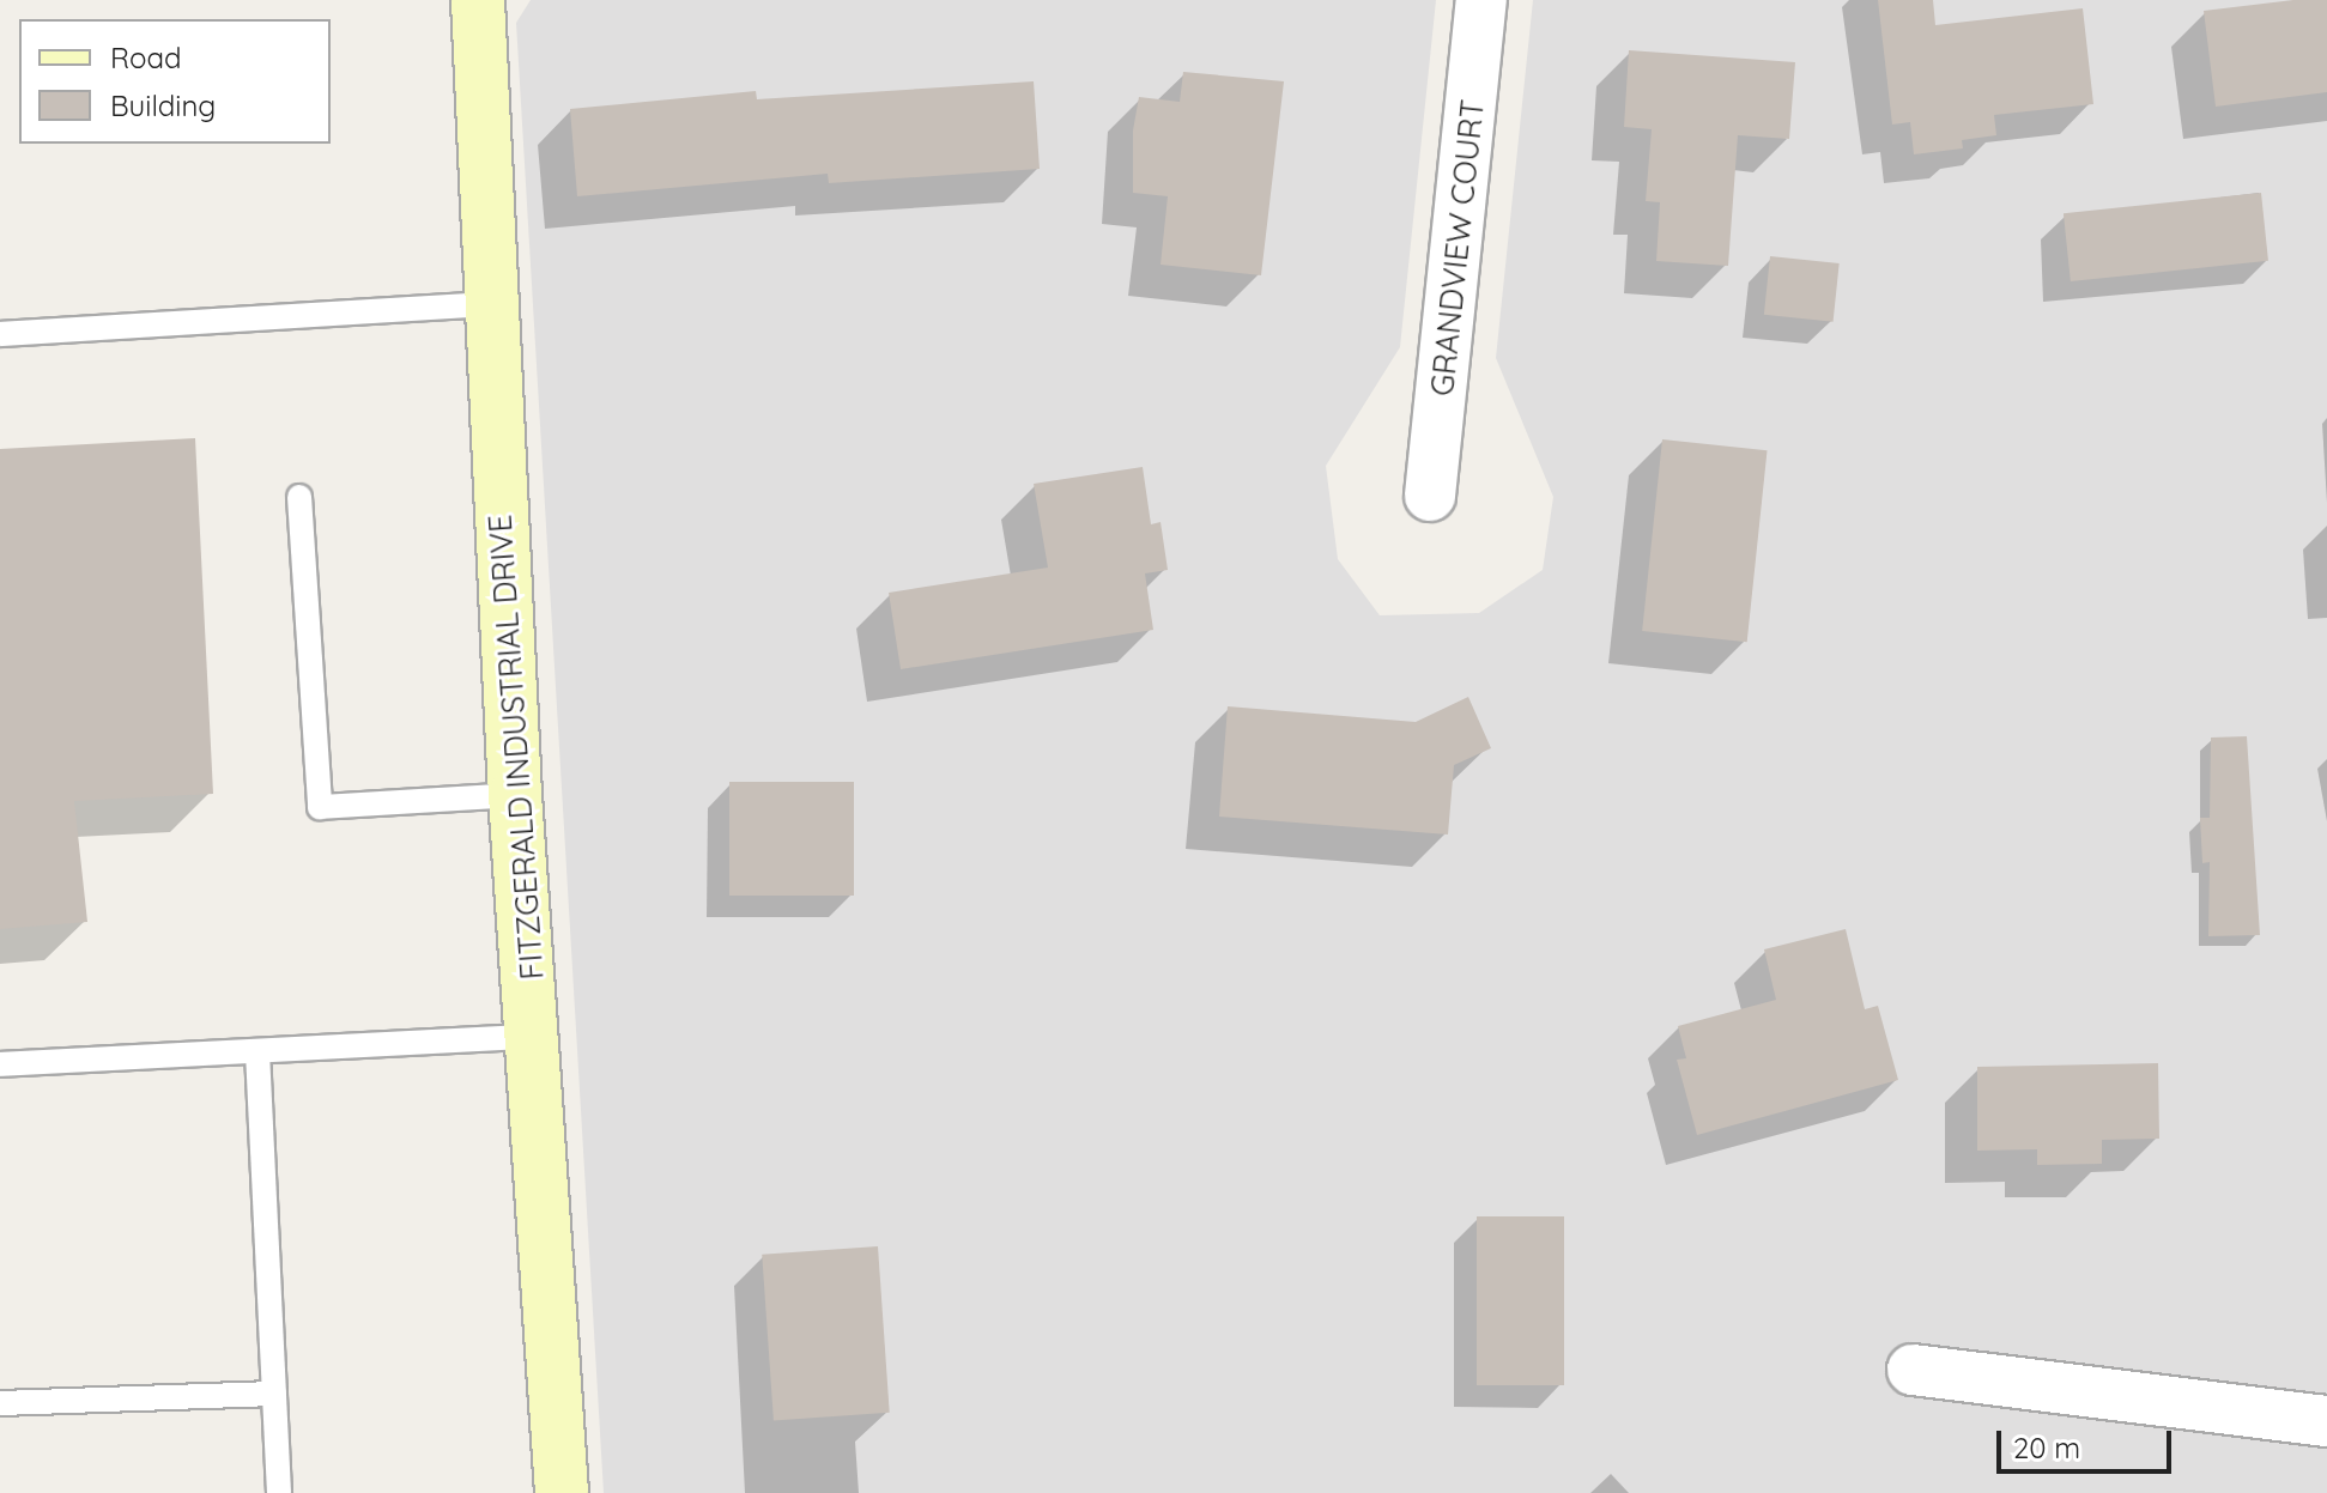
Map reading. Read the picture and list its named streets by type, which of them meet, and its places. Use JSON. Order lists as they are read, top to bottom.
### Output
{
  "streets": {
    "street": ["GRANDVIEW COURT", "FITZGERALD INDUSTRIAL DRIVE"]
  },
  "legend": ["Road", "Building"],
  "scale_bar": "20 m"
}
